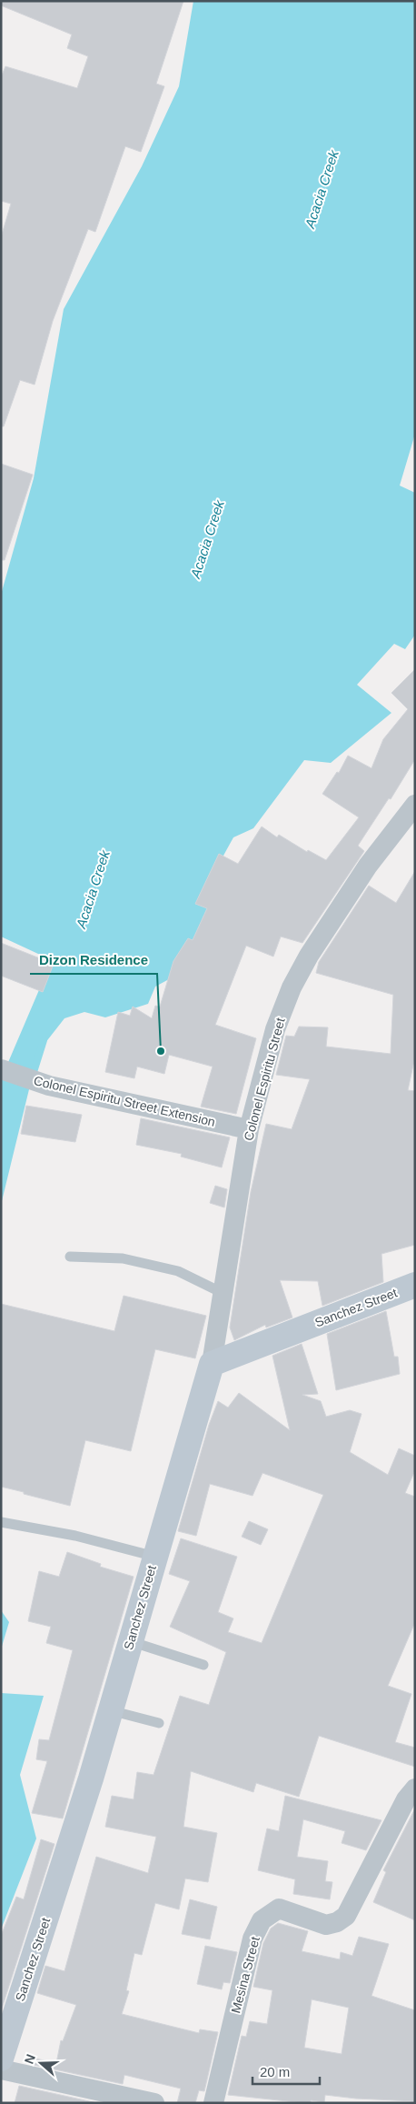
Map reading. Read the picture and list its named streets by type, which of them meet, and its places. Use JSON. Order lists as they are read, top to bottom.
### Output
{
  "streets": {
    "street": [
      "Colonel Espiritu Street",
      "Colonel Espiritu Street Extension",
      "Sanchez Street",
      "Mesina Street"
    ]
  },
  "crossings": [
    ["Colonel Espiritu Street", "Colonel Espiritu Street Extension"],
    ["Colonel Espiritu Street", "Sanchez Street"]
  ],
  "water": ["Acacia Creek"],
  "places": ["Dizon Residence"],
  "scale_bar": "20 m",
  "north": "left"
}
